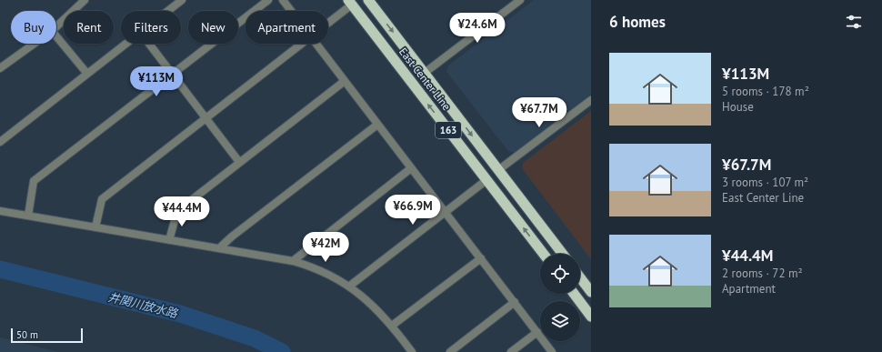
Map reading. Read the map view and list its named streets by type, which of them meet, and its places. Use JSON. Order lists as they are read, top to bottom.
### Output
{
  "streets": {
    "highway": ["East Center Line", "163"]
  },
  "water": ["井関川放水路"],
  "scale_bar": "50 m",
  "page": {
    "heading": "6 homes",
    "chip": [
      "Buy",
      "Rent",
      "Filters",
      "New",
      "Apartment"
    ],
    "price": [
      "¥24.6M",
      "¥113M",
      "¥67.7M",
      "¥66.9M",
      "¥44.4M",
      "¥42M"
    ],
    "list": [
      {
        "name": "¥113M",
        "note": "5 rooms · 178 m² · House"
      },
      {
        "name": "¥67.7M",
        "note": "3 rooms · 107 m² · East Center Line"
      },
      {
        "name": "¥44.4M",
        "note": "2 rooms · 72 m² · Apartment"
      }
    ],
    "scale": "50 m"
  }
}
